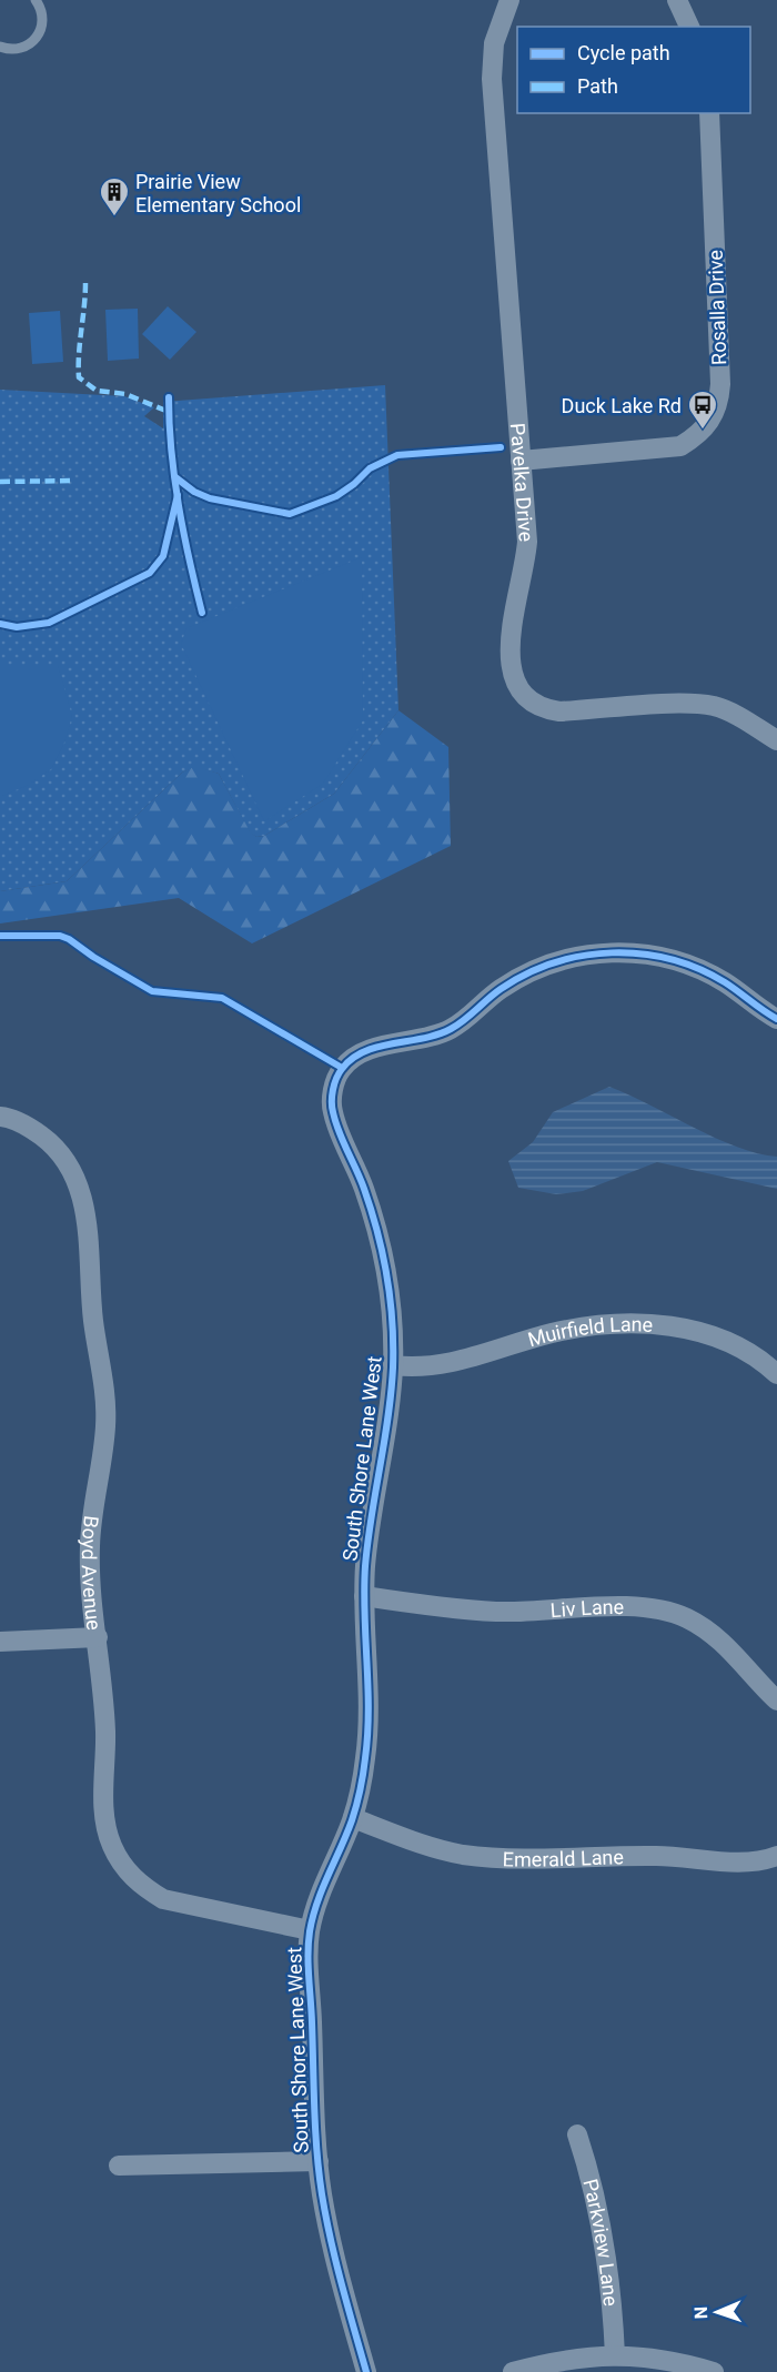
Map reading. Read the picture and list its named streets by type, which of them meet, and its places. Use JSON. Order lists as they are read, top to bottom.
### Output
{
  "streets": {
    "street": [
      "Rosalla Drive",
      "Pavelka Drive",
      "Muirfield Lane",
      "South Shore Lane West",
      "Boyd Avenue",
      "Liv Lane",
      "Emerald Lane",
      "Parkview Lane"
    ]
  },
  "crossings": [
    ["Rosalla Drive", "Pavelka Drive"],
    ["Muirfield Lane", "South Shore Lane West"],
    ["South Shore Lane West", "Boyd Avenue"],
    ["South Shore Lane West", "Liv Lane"],
    ["South Shore Lane West", "Emerald Lane"]
  ],
  "places": {
    "building": ["Prairie View Elementary School"],
    "bus stop": ["Duck Lake Rd"]
  },
  "legend": ["Cycle path", "Path"],
  "north": "left"
}
